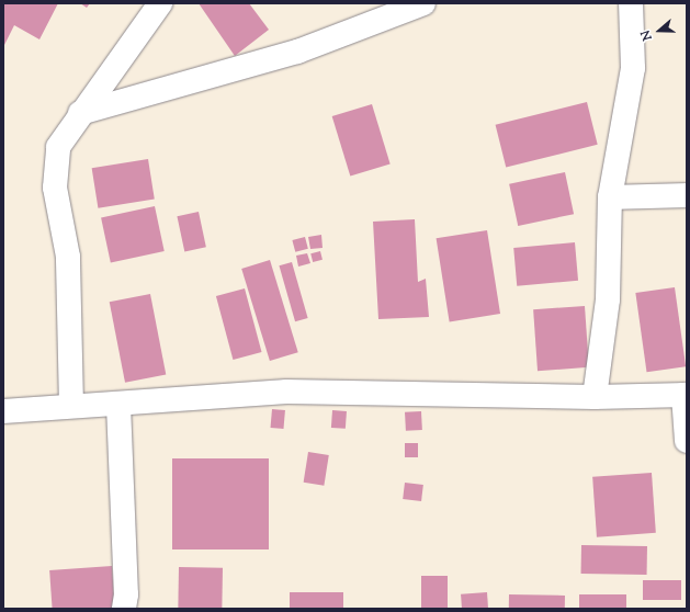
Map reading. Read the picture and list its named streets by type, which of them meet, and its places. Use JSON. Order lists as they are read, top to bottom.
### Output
{
  "north": "left"
}
